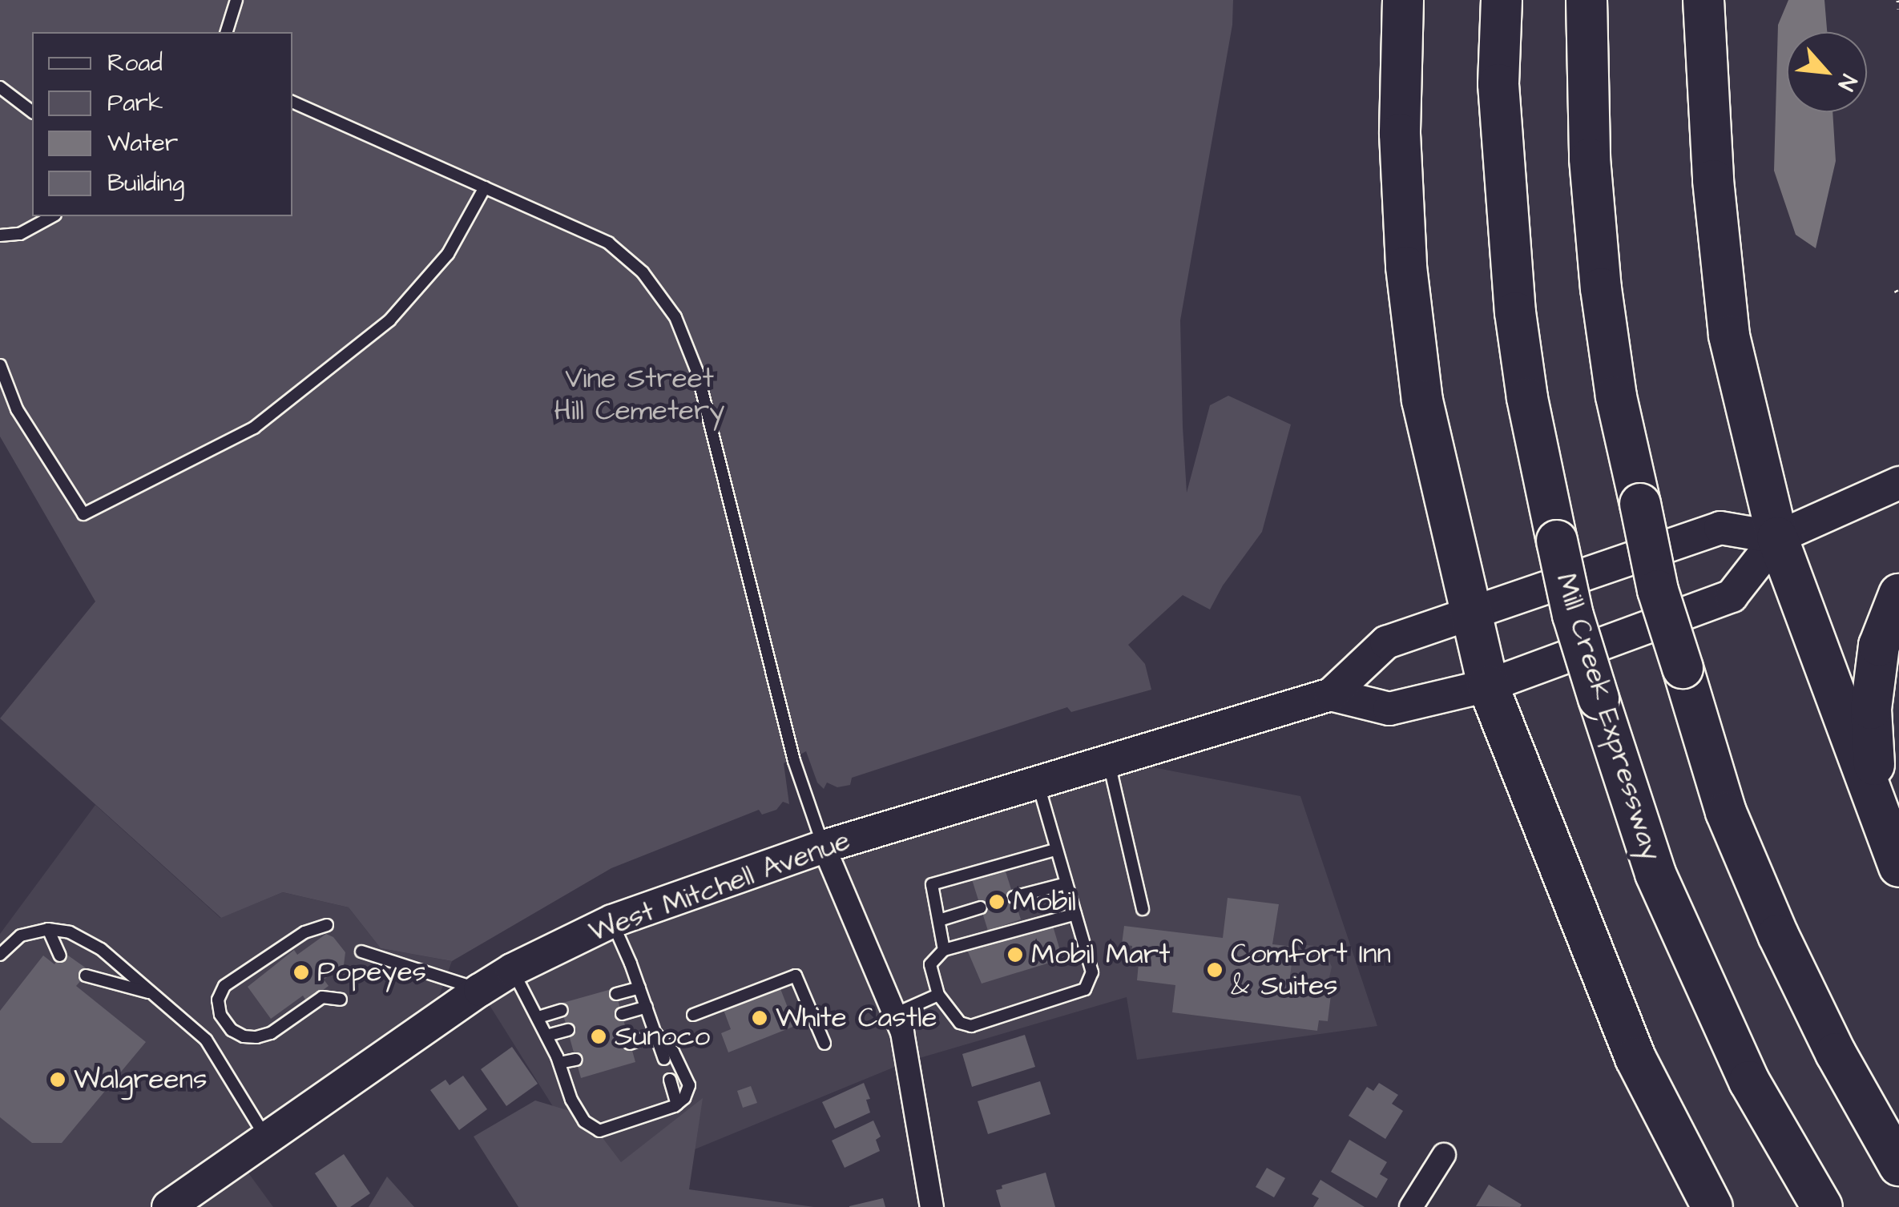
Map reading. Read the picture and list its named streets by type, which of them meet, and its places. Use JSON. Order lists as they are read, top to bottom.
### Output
{
  "streets": {
    "highway": ["Mill Creek Expressway"],
    "main road": ["West Mitchell Avenue"]
  },
  "parks": ["Vine Street Hill Cemetery"],
  "places": [
    "Mobil",
    "Mobil Mart",
    "Comfort Inn & Suites",
    "Popeyes",
    "White Castle",
    "Sunoco",
    "Walgreens"
  ],
  "legend": [
    "Road",
    "Park",
    "Water",
    "Building"
  ],
  "north": "bottom right"
}
